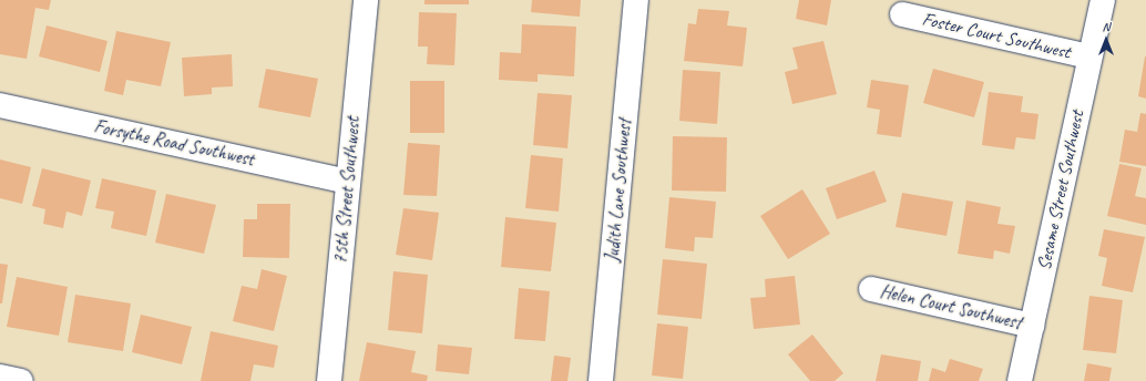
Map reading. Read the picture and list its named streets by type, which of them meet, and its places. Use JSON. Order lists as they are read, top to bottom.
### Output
{
  "streets": {
    "street": [
      "Foster Court Southwest",
      "Forsythe Road Southwest",
      "75th Street Southwest",
      "Judith Lane Southwest",
      "Sesame Street Southwest",
      "Helen Court Southwest"
    ]
  },
  "crossings": [
    ["Foster Court Southwest", "Sesame Street Southwest"],
    ["Forsythe Road Southwest", "75th Street Southwest"],
    ["Sesame Street Southwest", "Helen Court Southwest"]
  ],
  "north": "top"
}
